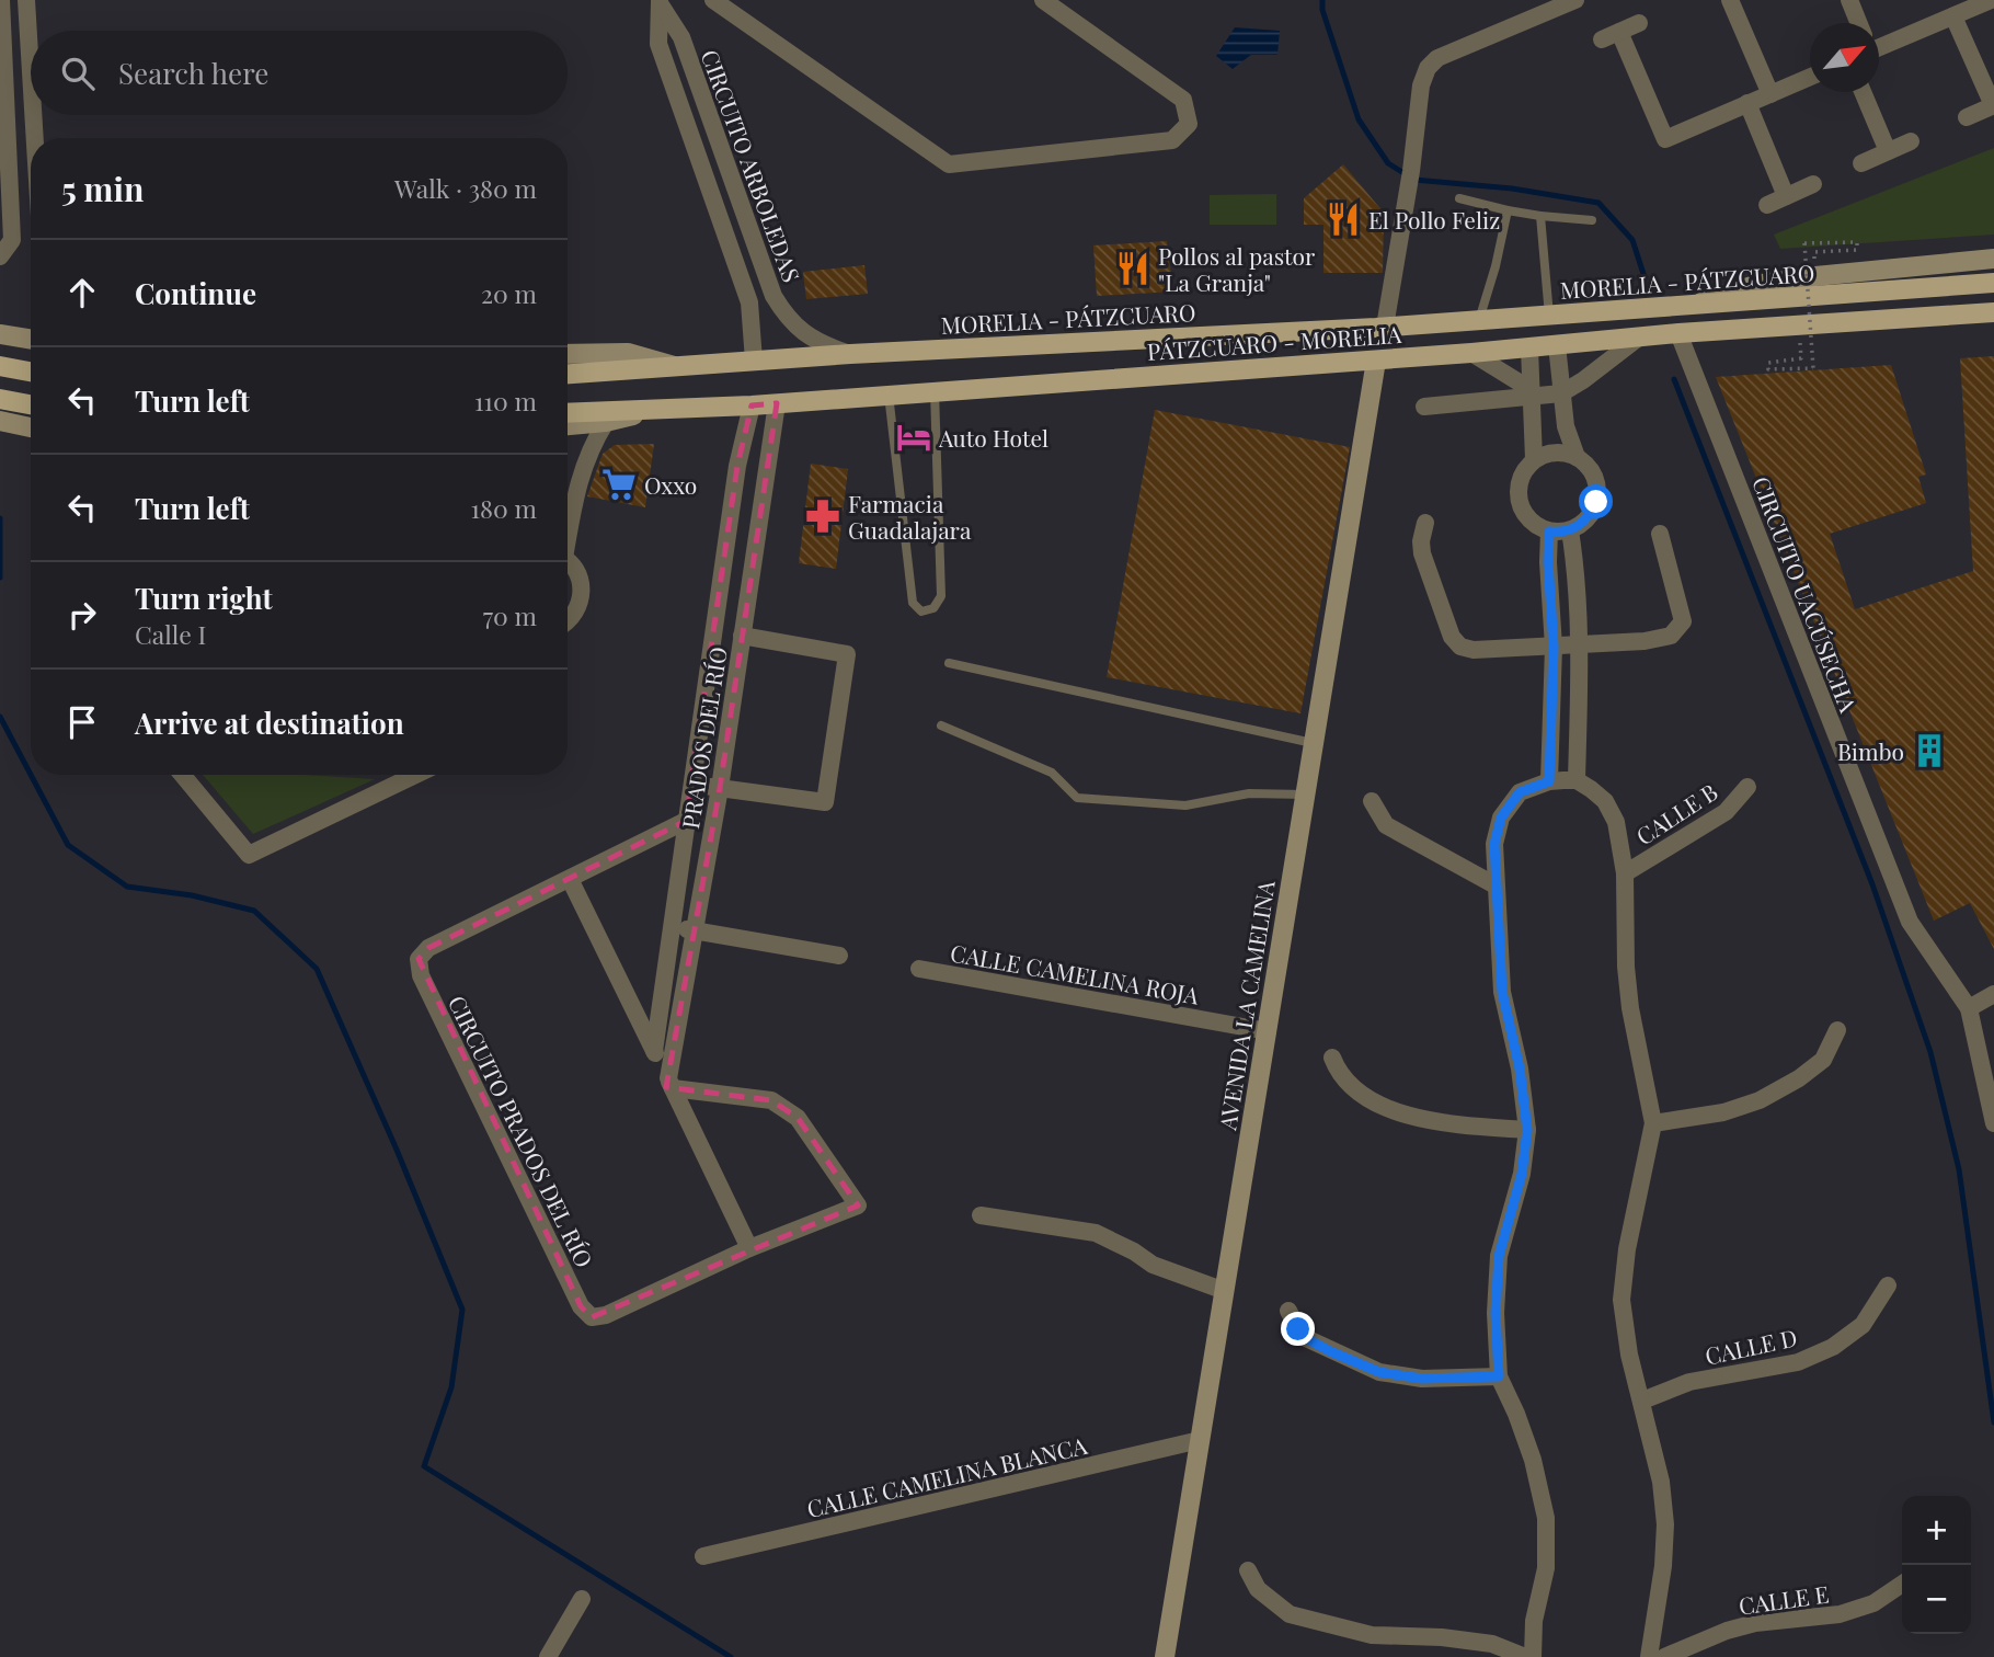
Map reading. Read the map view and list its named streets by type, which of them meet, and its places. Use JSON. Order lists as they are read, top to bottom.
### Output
{
  "streets": {
    "main road": ["MORELIA - PÁTZCUARO", "PÁTZCUARO - MORELIA"],
    "street": [
      "CIRCUITO ARBOLEDAS",
      "CIRCUITO UACÚSECHA",
      "PRADOS DEL RÍO",
      "CALLE B",
      "CALLE CAMELINA ROJA",
      "AVENIDA LA CAMELINA",
      "CIRCUITO PRADOS DEL RÍO",
      "CALLE D",
      "CALLE CAMELINA BLANCA",
      "CALLE E"
    ]
  },
  "crossings": [
    ["CIRCUITO ARBOLEDAS", "MORELIA - PÁTZCUARO"],
    ["PÁTZCUARO - MORELIA", "CIRCUITO UACÚSECHA"],
    ["PÁTZCUARO - MORELIA", "PRADOS DEL RÍO"],
    ["PÁTZCUARO - MORELIA", "AVENIDA LA CAMELINA"],
    ["PRADOS DEL RÍO", "CIRCUITO PRADOS DEL RÍO"],
    ["CALLE CAMELINA ROJA", "AVENIDA LA CAMELINA"],
    ["AVENIDA LA CAMELINA", "CALLE CAMELINA BLANCA"]
  ],
  "places": {
    "restaurant": ["El Pollo Feliz", "Pollos al pastor \"La Granja\""],
    "hotel": ["Auto Hotel"],
    "supermarket": ["Oxxo"],
    "pharmacy": ["Farmacia Guadalajara"],
    "building": ["Bimbo"]
  },
  "north": "top right",
  "page": {
    "search": "Search here",
    "heading": ["5 min", "Walk · 380 m"],
    "list": [
      ["Continue", "20 m"],
      ["Turn left", "110 m"],
      ["Turn left", "180 m"],
      ["Turn right", "Calle I", "70 m"],
      "Arrive at destination"
    ],
    "map_buttons": ["+", "−"]
  }
}
